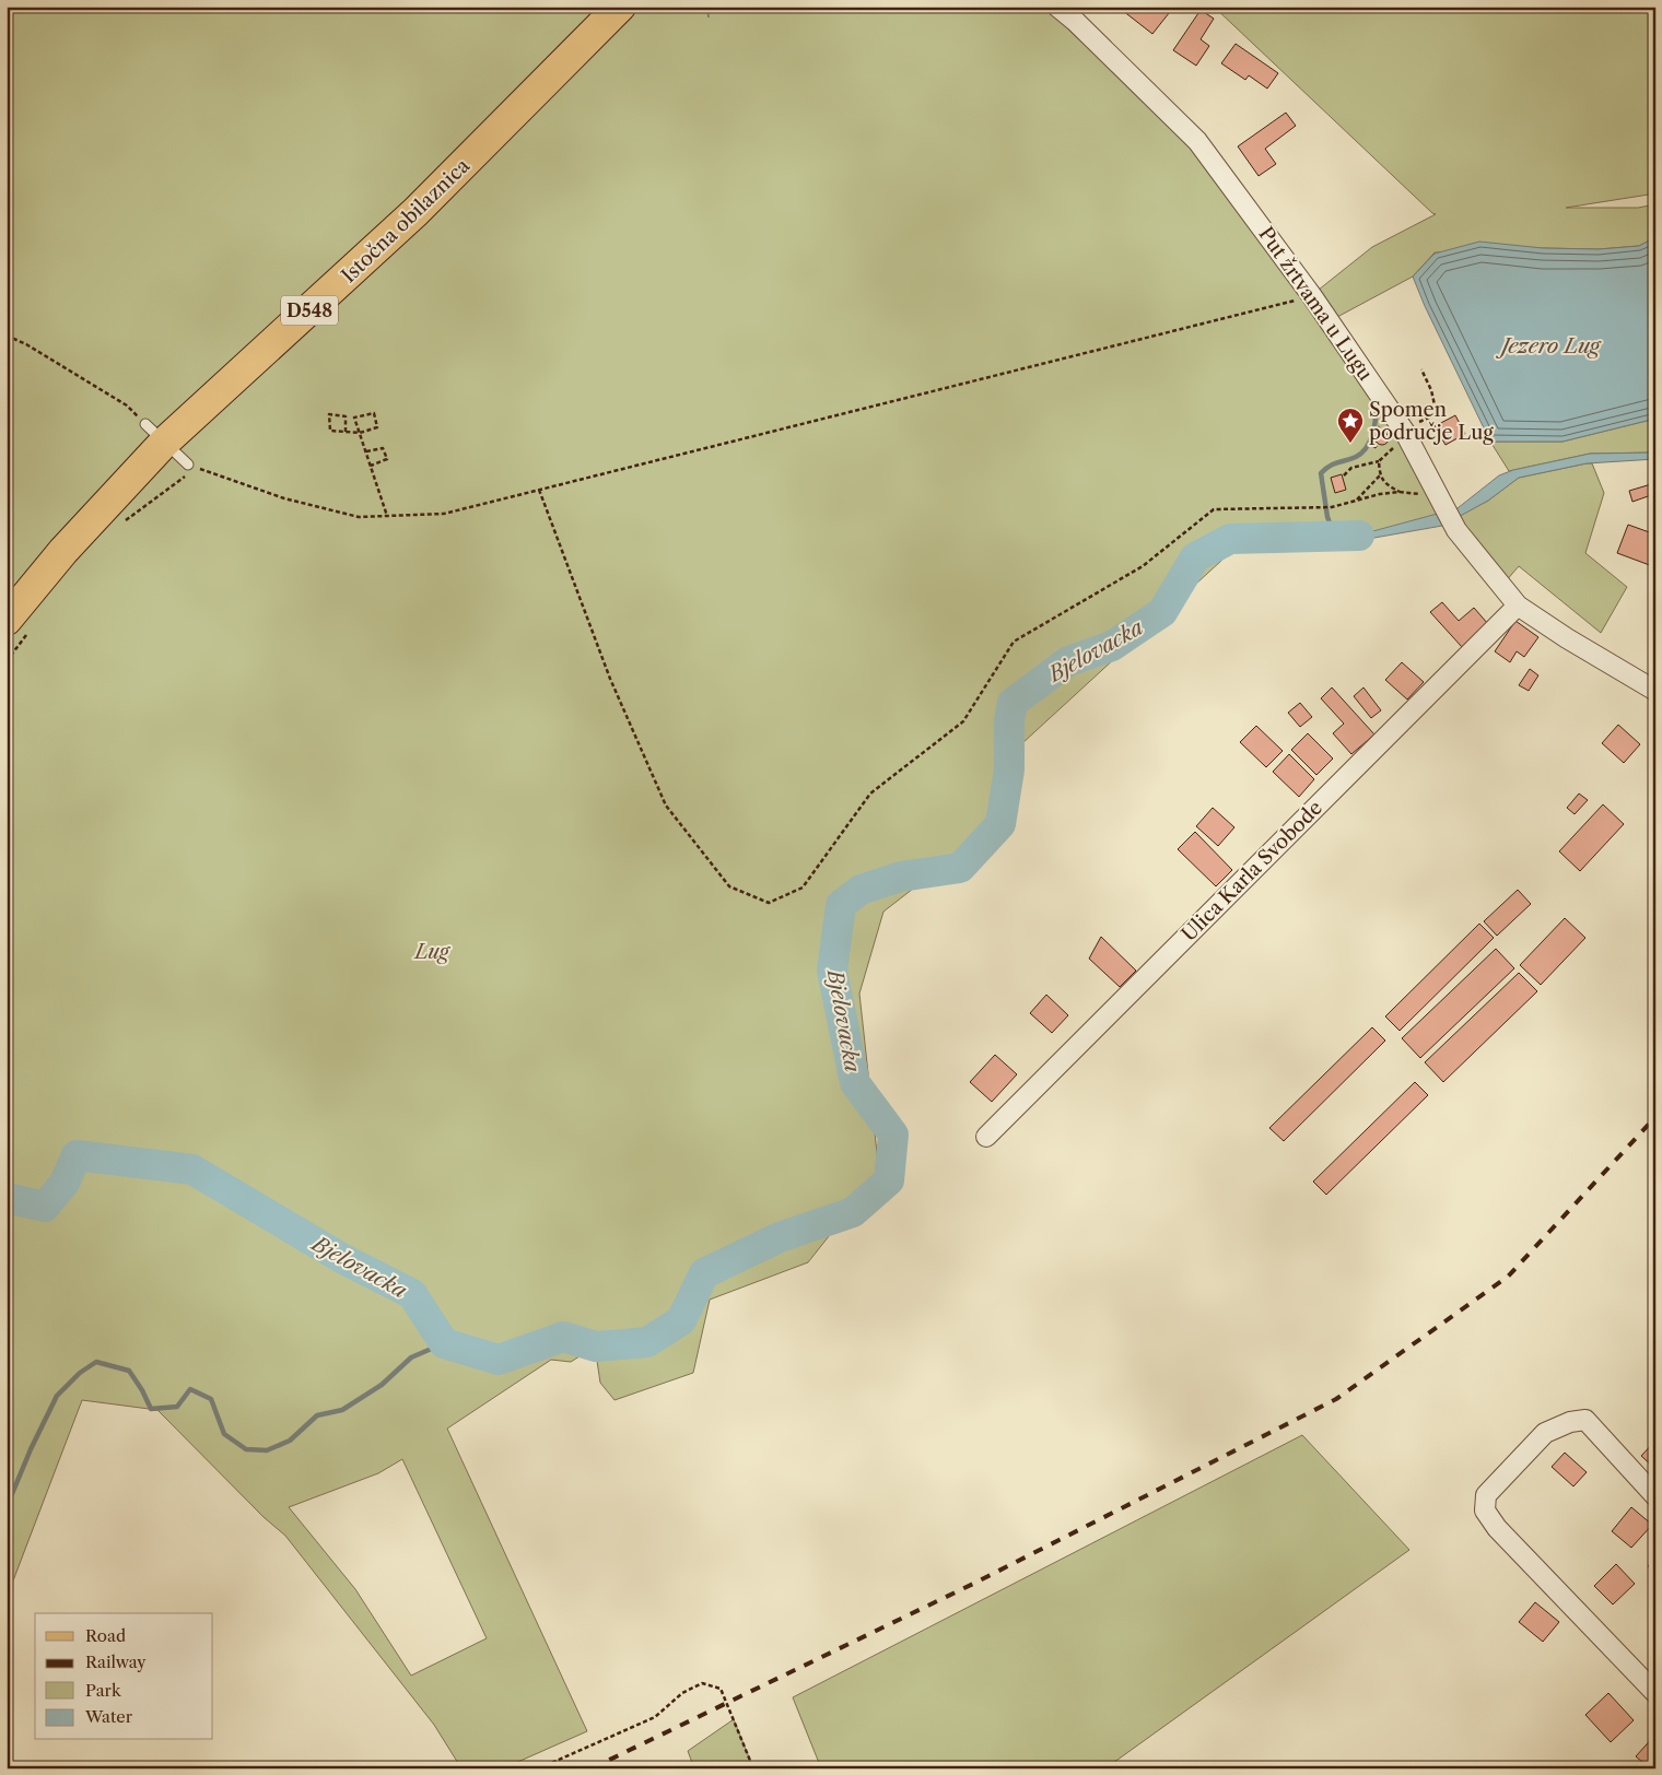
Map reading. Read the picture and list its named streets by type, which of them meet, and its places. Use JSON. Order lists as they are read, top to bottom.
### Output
{
  "streets": {
    "main road": ["Istočna obilaznica", "D548"],
    "street": ["Put žrtvama u Lugu", "Ulica Karla Svobode"]
  },
  "crossings": [
    ["Put žrtvama u Lugu", "Ulica Karla Svobode"]
  ],
  "water": ["Jezero Lug", "Bjelovacka"],
  "parks": ["Lug"],
  "places": {
    "place": ["Spomen područje Lug"]
  },
  "legend": [
    "Road",
    "Railway",
    "Park",
    "Water"
  ]
}
